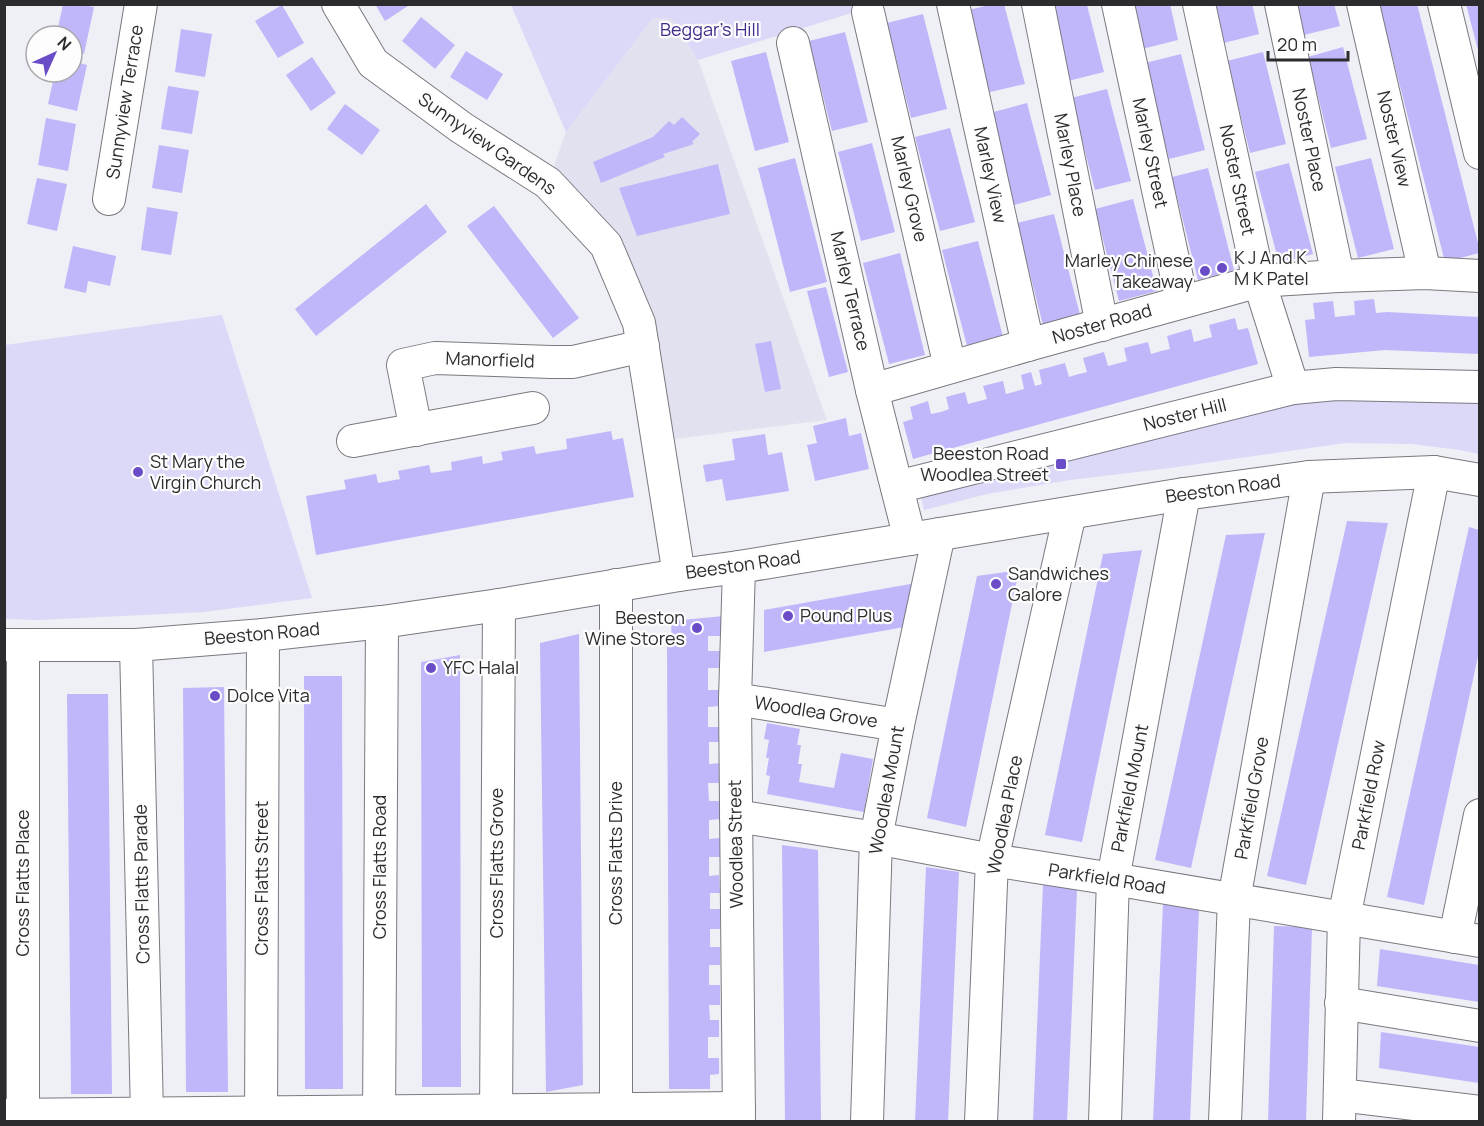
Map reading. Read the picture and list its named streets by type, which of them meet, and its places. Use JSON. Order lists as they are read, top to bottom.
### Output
{
  "streets": {
    "street": [
      "Sunnyview Terrace",
      "Noster View",
      "Noster Place",
      "Sunnyview Gardens",
      "Marley Street",
      "Marley Place",
      "Marley View",
      "Noster Street",
      "Marley Grove",
      "Marley Terrace",
      "Noster Road",
      "Manorfield",
      "Noster Hill",
      "Beeston Road",
      "Woodlea Grove",
      "Parkfield Mount",
      "Woodlea Mount",
      "Parkfield Row",
      "Parkfield Grove",
      "Woodlea Place",
      "Woodlea Street",
      "Cross Flatts Drive",
      "Cross Flatts Grove",
      "Cross Flatts Road",
      "Cross Flatts Street",
      "Parkfield Road",
      "Cross Flatts Place",
      "Cross Flatts Parade"
    ]
  },
  "crossings": [
    ["Noster View", "Noster Road"],
    ["Noster Place", "Noster Road"],
    ["Sunnyview Gardens", "Manorfield"],
    ["Sunnyview Gardens", "Beeston Road"],
    ["Marley Street", "Noster Road"],
    ["Marley Place", "Noster Road"],
    ["Marley View", "Noster Road"],
    ["Noster Street", "Noster Road"],
    ["Noster Street", "Noster Hill"],
    ["Marley Grove", "Noster Road"],
    ["Marley Terrace", "Noster Road"],
    ["Marley Terrace", "Noster Hill"],
    ["Marley Terrace", "Beeston Road"],
    ["Marley Terrace", "Woodlea Mount"],
    ["Beeston Road", "Parkfield Mount"],
    ["Beeston Road", "Woodlea Mount"],
    ["Beeston Road", "Parkfield Row"],
    ["Beeston Road", "Parkfield Grove"],
    ["Beeston Road", "Woodlea Place"],
    ["Beeston Road", "Woodlea Street"],
    ["Beeston Road", "Cross Flatts Drive"],
    ["Beeston Road", "Cross Flatts Grove"],
    ["Beeston Road", "Cross Flatts Road"],
    ["Beeston Road", "Cross Flatts Street"],
    ["Beeston Road", "Cross Flatts Place"],
    ["Beeston Road", "Cross Flatts Parade"],
    ["Woodlea Grove", "Woodlea Mount"],
    ["Woodlea Grove", "Woodlea Street"],
    ["Parkfield Mount", "Parkfield Road"],
    ["Woodlea Mount", "Parkfield Road"],
    ["Parkfield Row", "Parkfield Road"],
    ["Parkfield Grove", "Parkfield Road"],
    ["Woodlea Place", "Parkfield Road"],
    ["Woodlea Street", "Parkfield Road"]
  ],
  "parks": ["Beggar's Hill"],
  "places": {
    "other": [
      "K J And K M K Patel",
      "Marley Chinese Takeaway",
      "St Mary the Virgin Church",
      "Sandwiches Galore",
      "Pound Plus",
      "Beeston Wine Stores",
      "YFC Halal",
      "Dolce Vita"
    ],
    "transit": ["Beeston Road Woodlea Street"]
  },
  "scale_bar": "20 m",
  "north": "top right"
}
